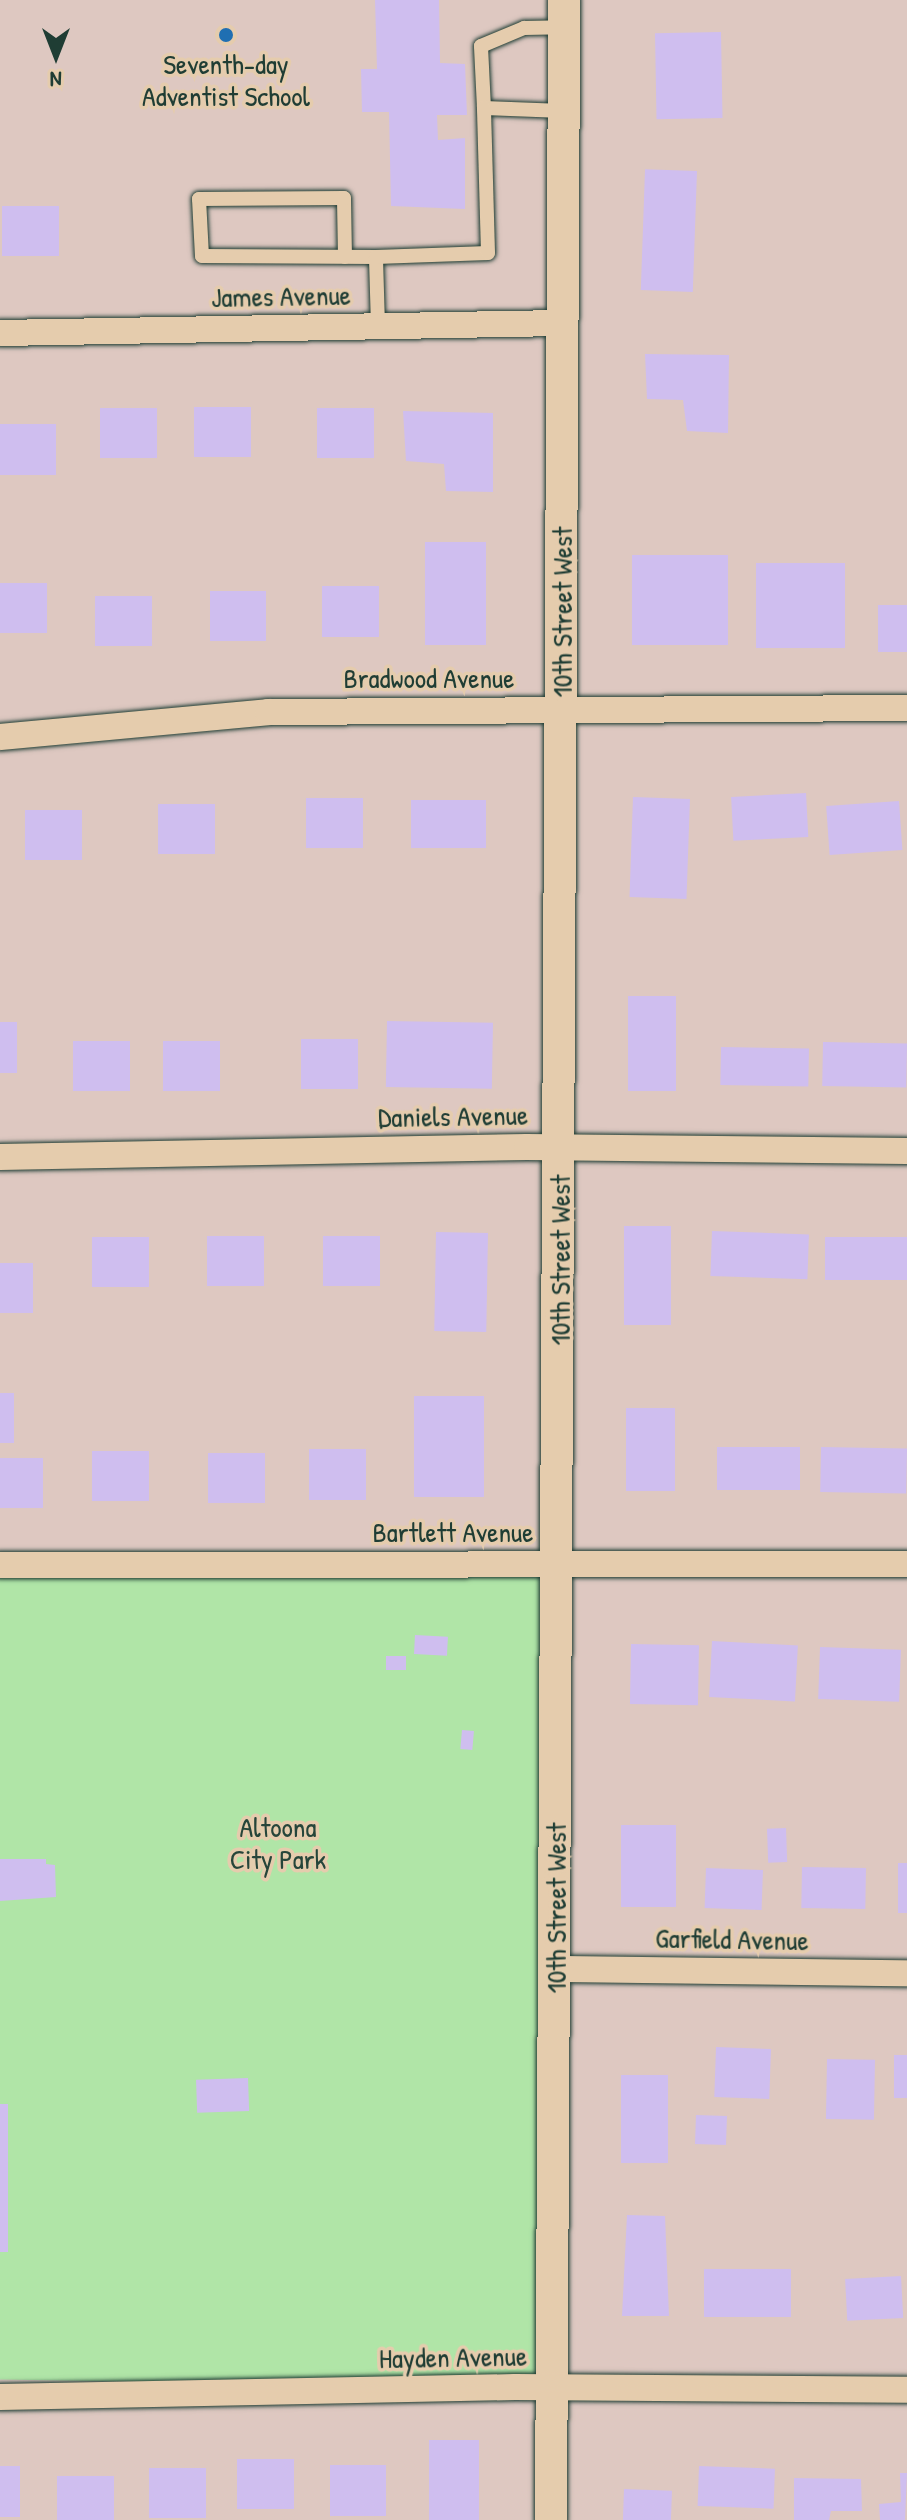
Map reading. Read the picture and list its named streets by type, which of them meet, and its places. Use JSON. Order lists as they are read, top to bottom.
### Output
{
  "streets": {
    "street": [
      "James Avenue",
      "10th Street West",
      "Bradwood Avenue",
      "Daniels Avenue",
      "Bartlett Avenue",
      "Garfield Avenue",
      "Hayden Avenue"
    ]
  },
  "crossings": [
    ["James Avenue", "10th Street West"],
    ["10th Street West", "Bradwood Avenue"],
    ["10th Street West", "Daniels Avenue"],
    ["10th Street West", "Bartlett Avenue"],
    ["10th Street West", "Garfield Avenue"],
    ["10th Street West", "Hayden Avenue"]
  ],
  "parks": ["Altoona City Park"],
  "places": ["Seventh-day Adventist School"],
  "north": "bottom"
}
